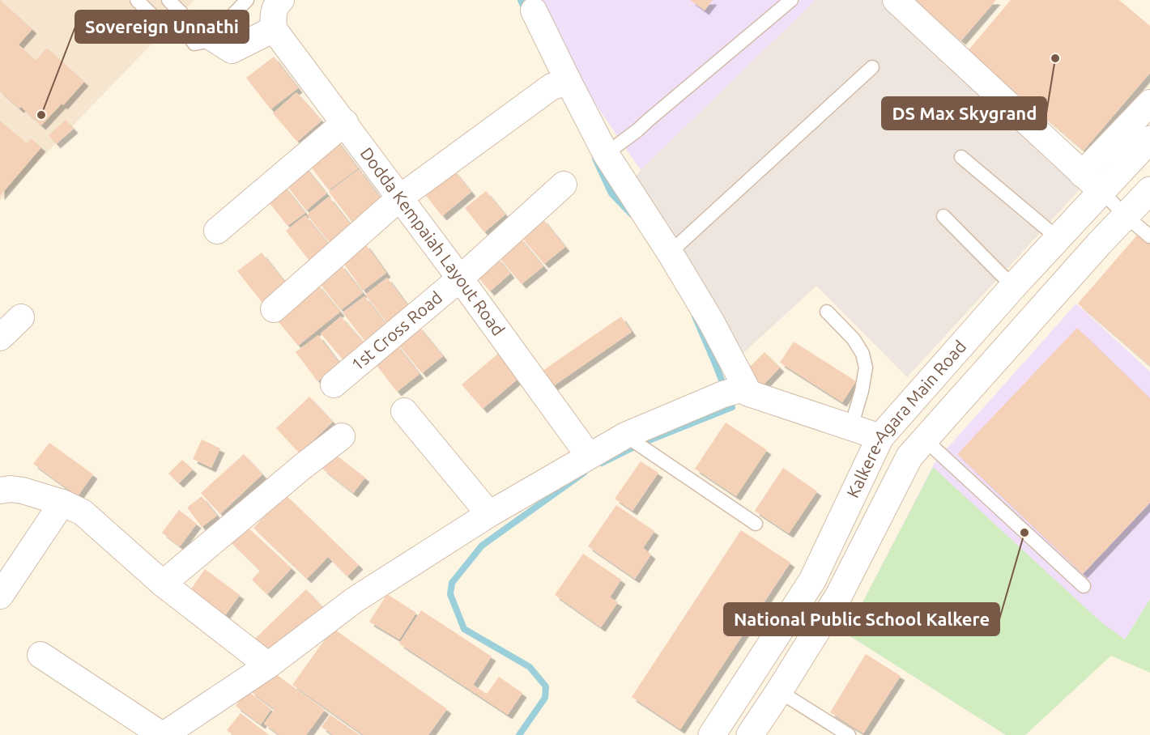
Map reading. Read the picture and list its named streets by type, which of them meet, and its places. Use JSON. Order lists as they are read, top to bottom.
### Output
{
  "streets": {
    "street": ["Dodda Kempaiah Layout Road", "1st Cross Road", "Kalkere-Agara Main Road"]
  },
  "crossings": [
    ["Dodda Kempaiah Layout Road", "1st Cross Road"]
  ],
  "places": ["DS Max Skygrand", "Sovereign Unnathi", "National Public School Kalkere"]
}
